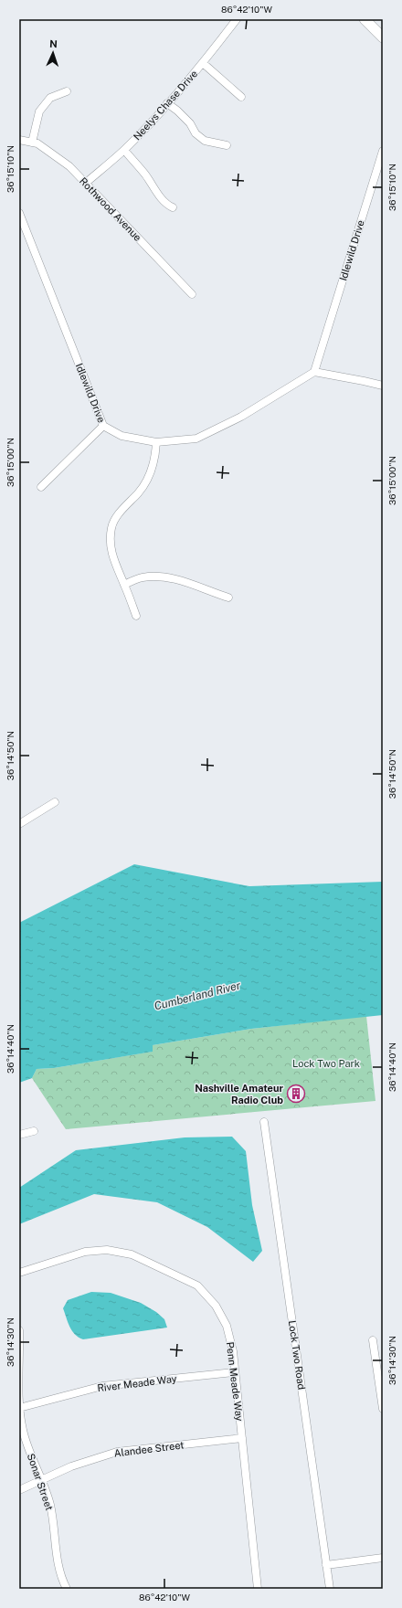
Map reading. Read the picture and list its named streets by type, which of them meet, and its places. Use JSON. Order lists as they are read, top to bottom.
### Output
{
  "streets": {
    "street": [
      "Neelys Chase Drive",
      "Rothwood Avenue",
      "Idlewild Drive",
      "Lock Two Road",
      "Penn Meade Way",
      "River Meade Way",
      "Alandee Street",
      "Sonar Street"
    ]
  },
  "crossings": [
    ["Neelys Chase Drive", "Rothwood Avenue"],
    ["Penn Meade Way", "River Meade Way"],
    ["Penn Meade Way", "Alandee Street"],
    ["River Meade Way", "Sonar Street"],
    ["Alandee Street", "Sonar Street"]
  ],
  "water": ["Cumberland River"],
  "parks": ["Lock Two Park"],
  "places": {
    "building": ["Nashville Amateur Radio Club"]
  },
  "north": "top",
  "coordinates": [
    "86°42'10\"W",
    "36°15'10\"N",
    "36°15'00\"N",
    "36°14'50\"N",
    "36°14'40\"N",
    "36°14'30\"N"
  ]
}
